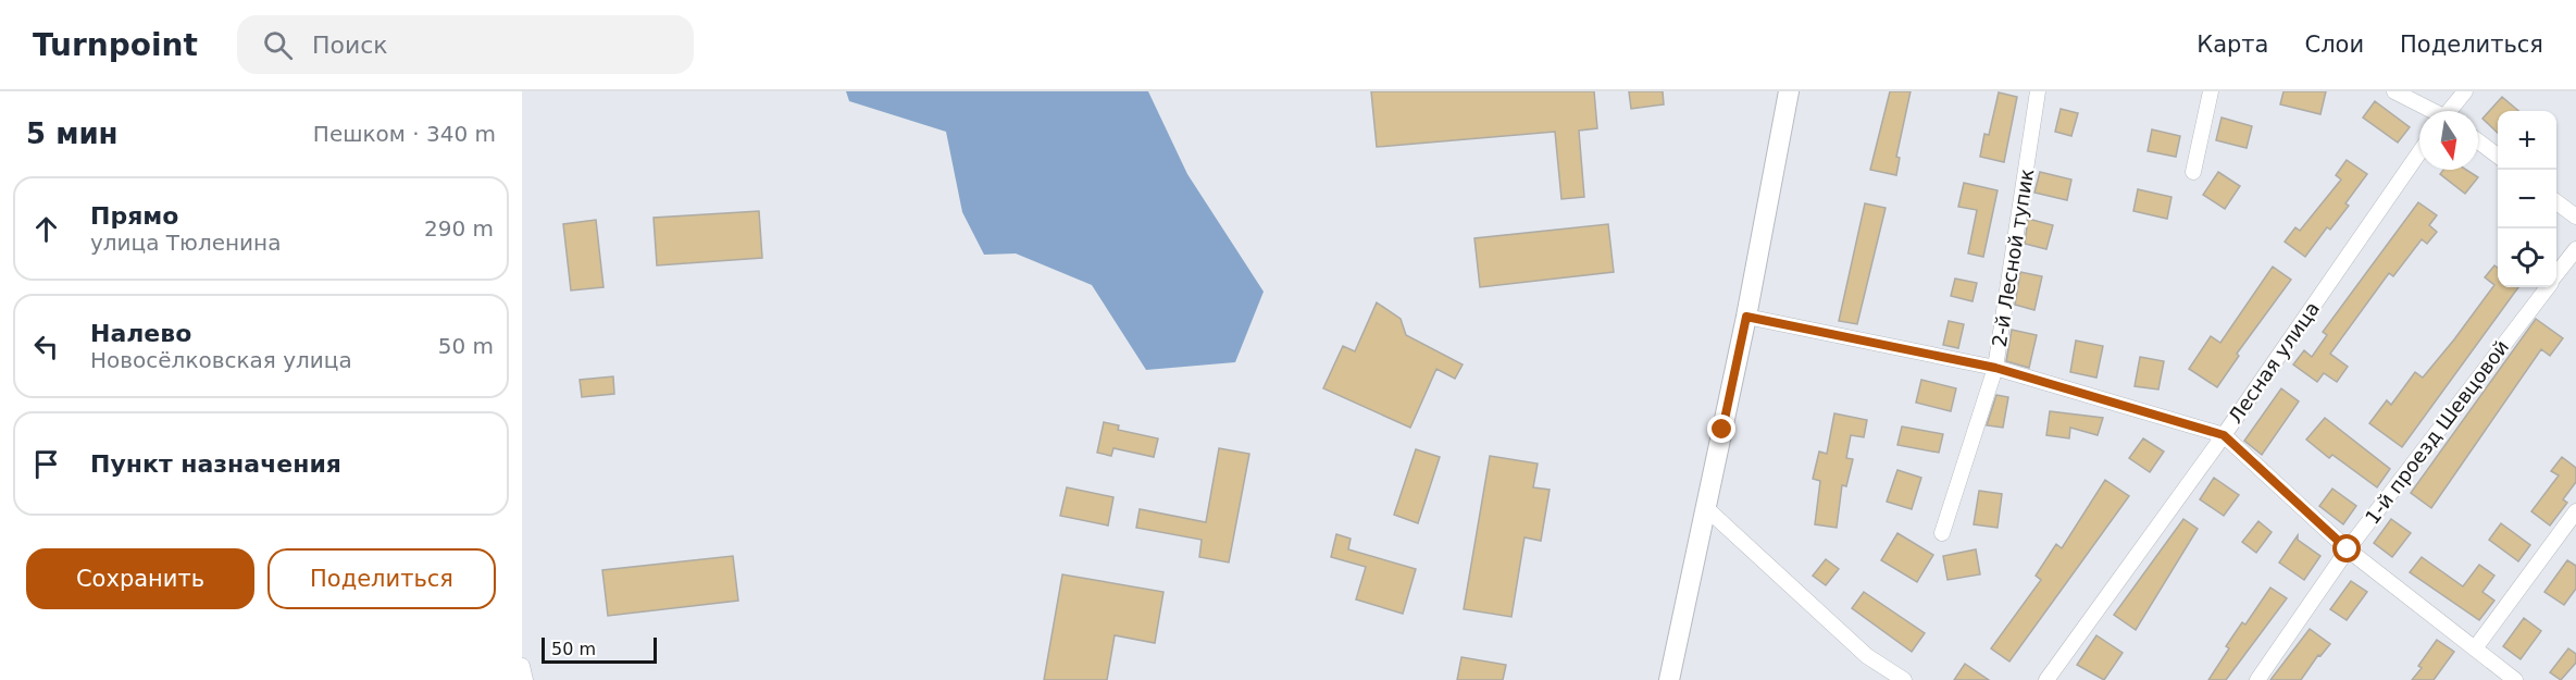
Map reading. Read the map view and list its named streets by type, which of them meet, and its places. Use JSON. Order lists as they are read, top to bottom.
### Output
{
  "streets": {
    "street": ["2-й Лесной тупик", "Лесная улица", "1-й проезд Шевцовой"]
  },
  "scale_bar": "50 m",
  "north": "bottom",
  "page": {
    "header": "Turnpoint",
    "search": "Поиск",
    "nav": ["Карта", "Слои", "Поделиться"],
    "heading": ["5 мин", "Пешком · 340 m"],
    "map_buttons": ["+", "−"],
    "list": [
      ["Прямо", "улица Тюленина", "290 m"],
      ["Налево", "Новосёлковская улица", "50 m"],
      "Пункт назначения"
    ],
    "buttons": ["Сохранить", "Поделиться"],
    "scale": "50 m"
  }
}
